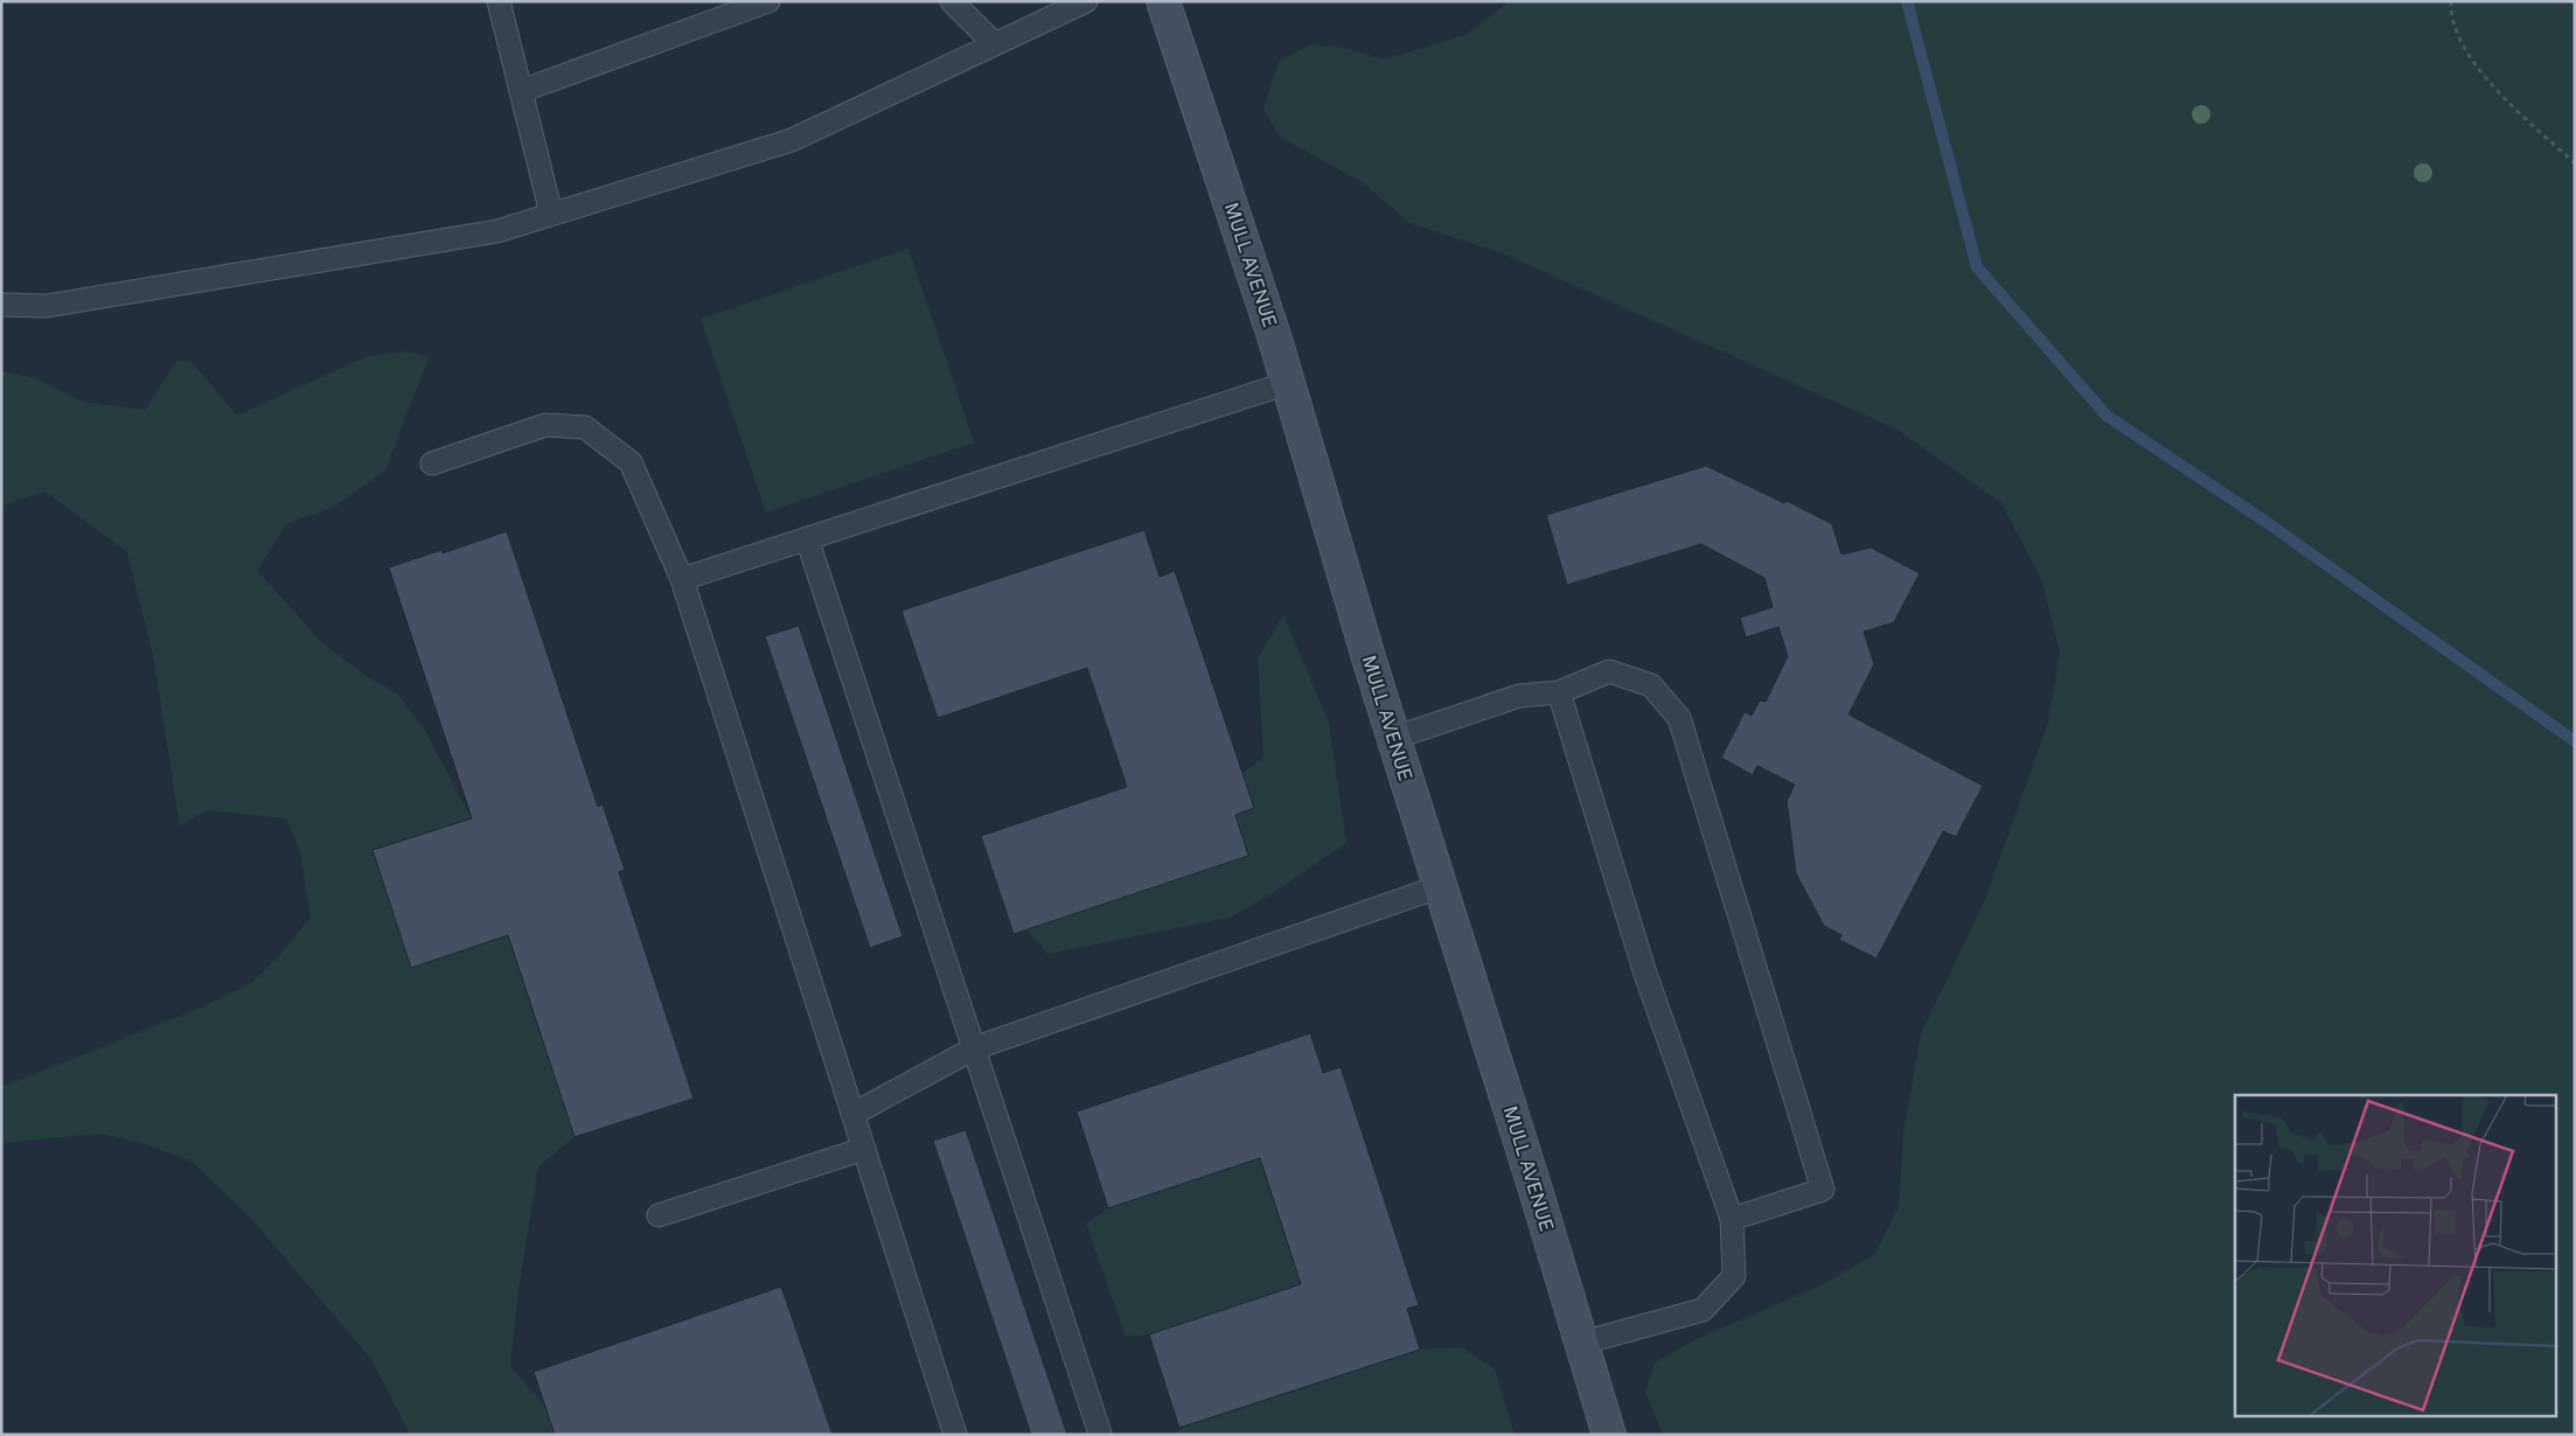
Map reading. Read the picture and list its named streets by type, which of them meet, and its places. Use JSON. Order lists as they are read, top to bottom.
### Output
{
  "streets": {
    "street": ["MULL AVENUE"]
  }
}
